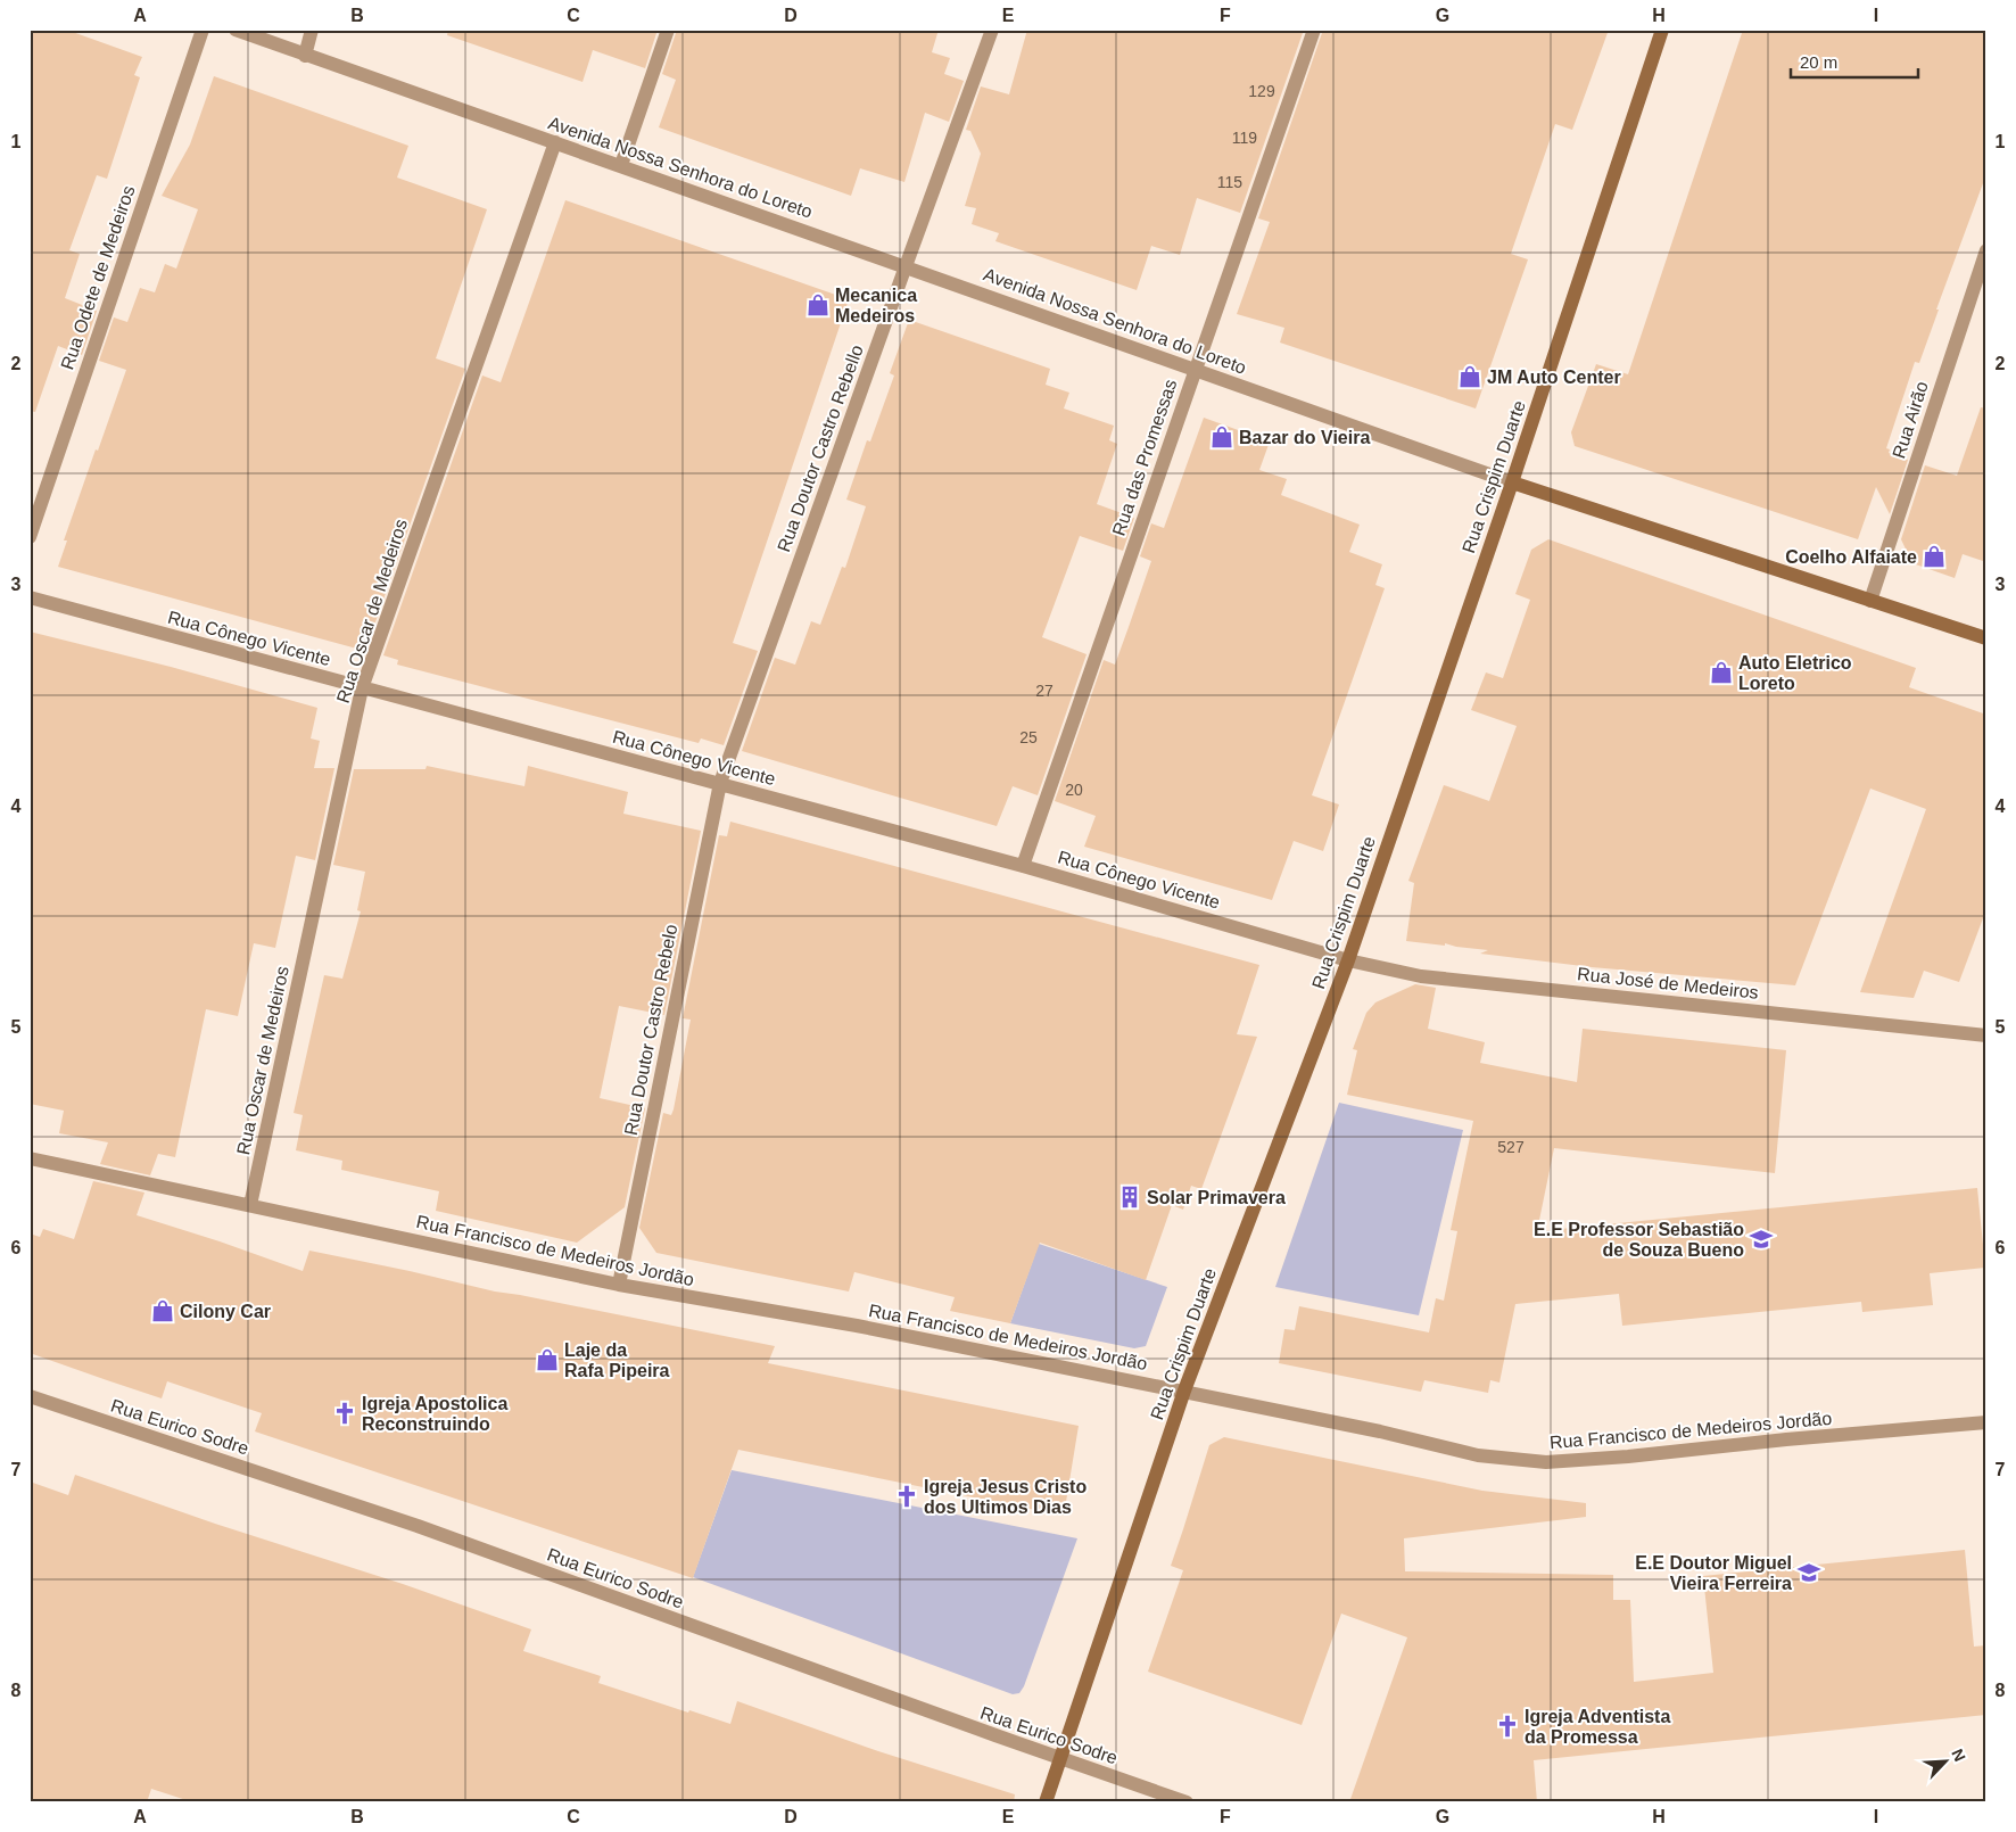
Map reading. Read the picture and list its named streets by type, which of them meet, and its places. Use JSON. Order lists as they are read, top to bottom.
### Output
{
  "streets": {
    "main road": ["Avenida Nossa Senhora do Loreto", "Rua Crispim Duarte"],
    "street": [
      "Rua Odete de Medeiros",
      "Rua Airão",
      "Rua Doutor Castro Rebello",
      "Rua das Promessas",
      "Rua Oscar de Medeiros",
      "Rua Cônego Vicente",
      "Rua José de Medeiros",
      "Rua Doutor Castro Rebelo",
      "Rua Francisco de Medeiros Jordão",
      "Rua Eurico Sodre"
    ]
  },
  "crossings": [
    ["Avenida Nossa Senhora do Loreto", "Rua Airão"],
    ["Avenida Nossa Senhora do Loreto", "Rua Doutor Castro Rebello"],
    ["Avenida Nossa Senhora do Loreto", "Rua das Promessas"],
    ["Avenida Nossa Senhora do Loreto", "Rua Crispim Duarte"],
    ["Avenida Nossa Senhora do Loreto", "Rua Oscar de Medeiros"],
    ["Rua Doutor Castro Rebello", "Rua Cônego Vicente"],
    ["Rua Doutor Castro Rebello", "Rua Doutor Castro Rebelo"],
    ["Rua das Promessas", "Rua Cônego Vicente"],
    ["Rua Crispim Duarte", "Rua Cônego Vicente"],
    ["Rua Crispim Duarte", "Rua José de Medeiros"],
    ["Rua Crispim Duarte", "Rua Francisco de Medeiros Jordão"],
    ["Rua Crispim Duarte", "Rua Eurico Sodre"],
    ["Rua Oscar de Medeiros", "Rua Cônego Vicente"],
    ["Rua Oscar de Medeiros", "Rua Francisco de Medeiros Jordão"],
    ["Rua Cônego Vicente", "Rua José de Medeiros"],
    ["Rua Cônego Vicente", "Rua Doutor Castro Rebelo"],
    ["Rua Doutor Castro Rebelo", "Rua Francisco de Medeiros Jordão"]
  ],
  "places": {
    "shop": [
      "Mecanica Medeiros",
      "JM Auto Center",
      "Bazar do Vieira",
      "Coelho Alfaiate",
      "Auto Eletrico Loreto",
      "Cilony Car",
      "Laje da Rafa Pipeira"
    ],
    "building": ["Solar Primavera"],
    "school or university": ["E.E Professor Sebastião de Souza Bueno", "E.E Doutor Miguel Vieira Ferreira"],
    "church": ["Igreja Apostolica Reconstruindo", "Igreja Jesus Cristo dos Ultimos Dias", "Igreja Adventista da Promessa"]
  },
  "house_numbers": [
    "129",
    "119",
    "115",
    "27",
    "25",
    "20",
    "527"
  ],
  "scale_bar": "20 m",
  "north": "top right",
  "grid": {
    "columns": [
      "A",
      "B",
      "C",
      "D",
      "E",
      "F",
      "G",
      "H",
      "I"
    ],
    "rows": [
      "1",
      "2",
      "3",
      "4",
      "5",
      "6",
      "7",
      "8"
    ]
  }
}
